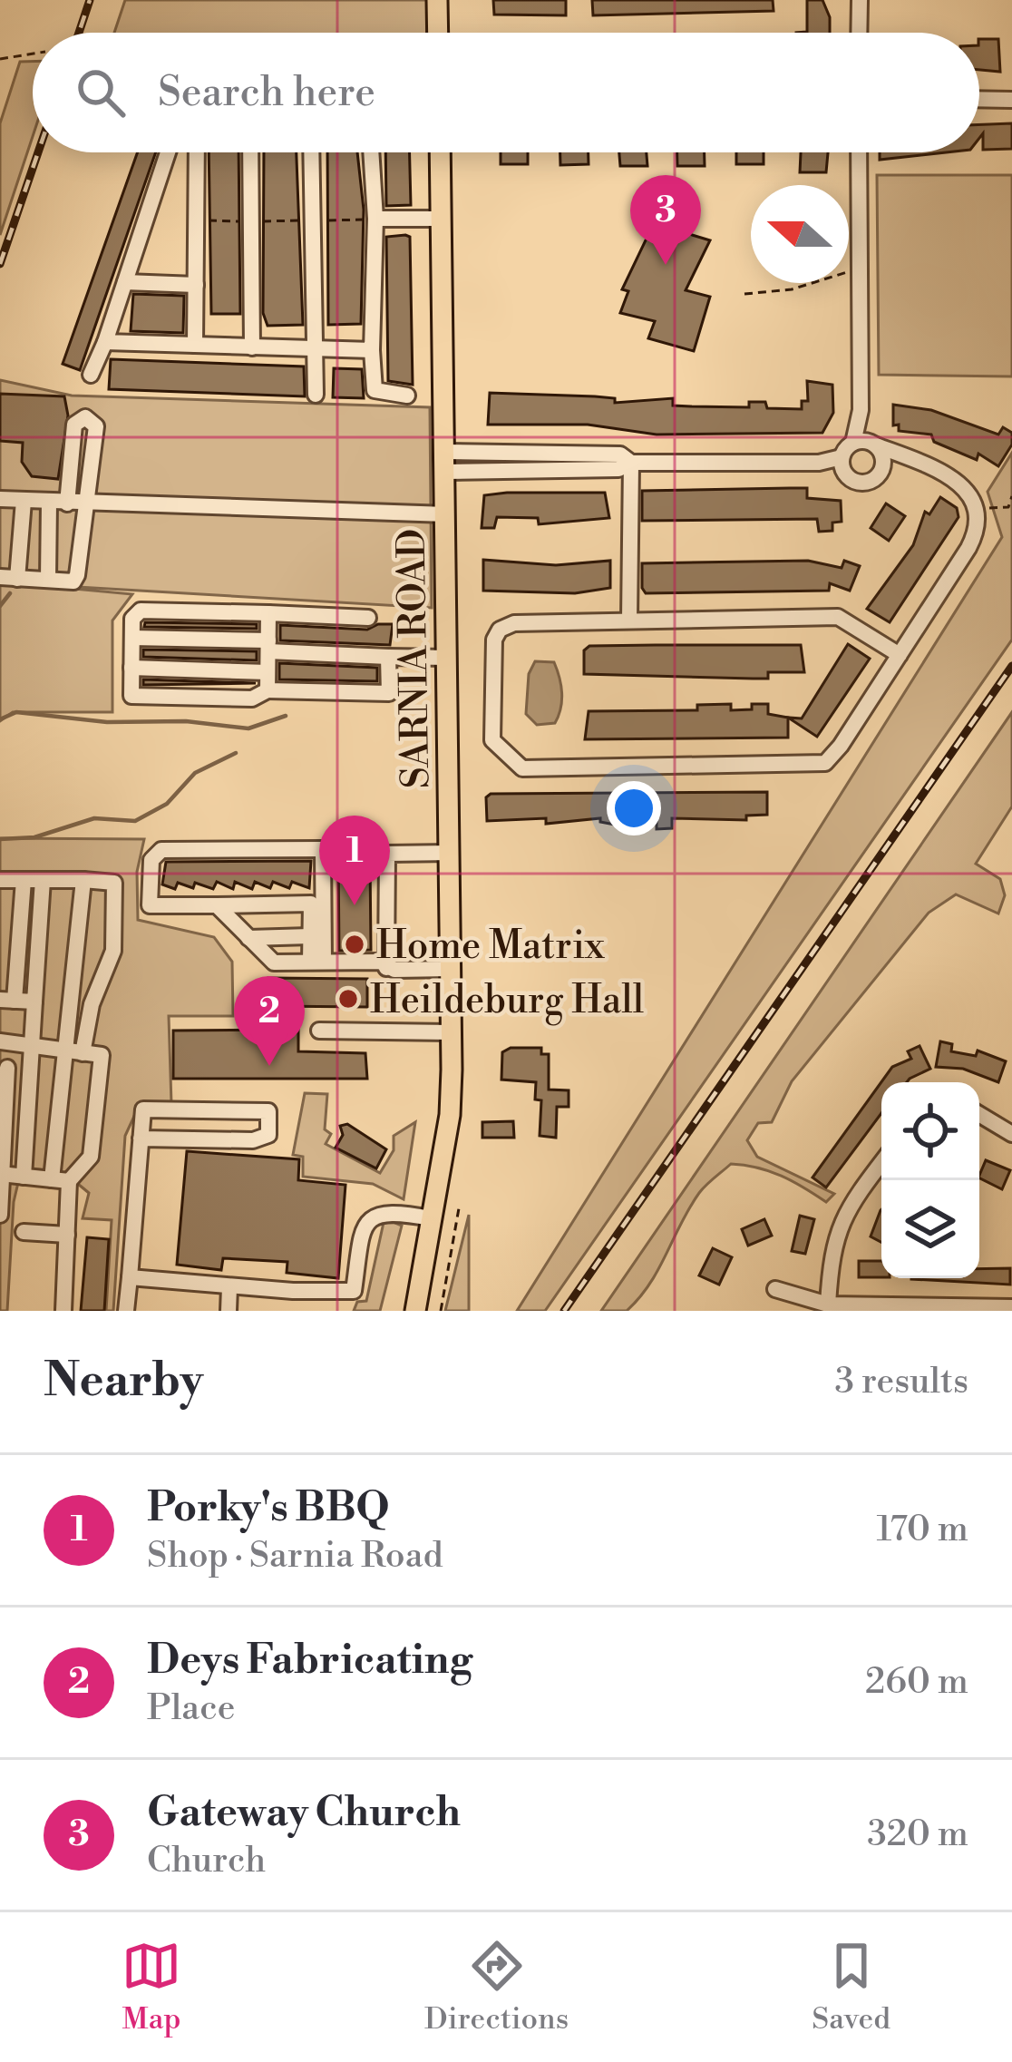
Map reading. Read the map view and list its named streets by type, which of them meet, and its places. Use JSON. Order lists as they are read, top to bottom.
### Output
{
  "streets": {
    "main road": ["SARNIA ROAD"]
  },
  "places": ["Home Matrix", "Heildeburg Hall"],
  "north": "left",
  "page": {
    "search": "Search here",
    "pins": ["3", "1", "2"],
    "heading": ["Nearby", "3 results"],
    "list": [
      {
        "mark": "1",
        "name": "Porky's BBQ",
        "note": "Shop · Sarnia Road",
        "value": "170 m"
      },
      {
        "mark": "2",
        "name": "Deys Fabricating",
        "note": "Place",
        "value": "260 m"
      },
      {
        "mark": "3",
        "name": "Gateway Church",
        "note": "Church",
        "value": "320 m"
      }
    ],
    "nav": ["Map", "Directions", "Saved"]
  }
}
